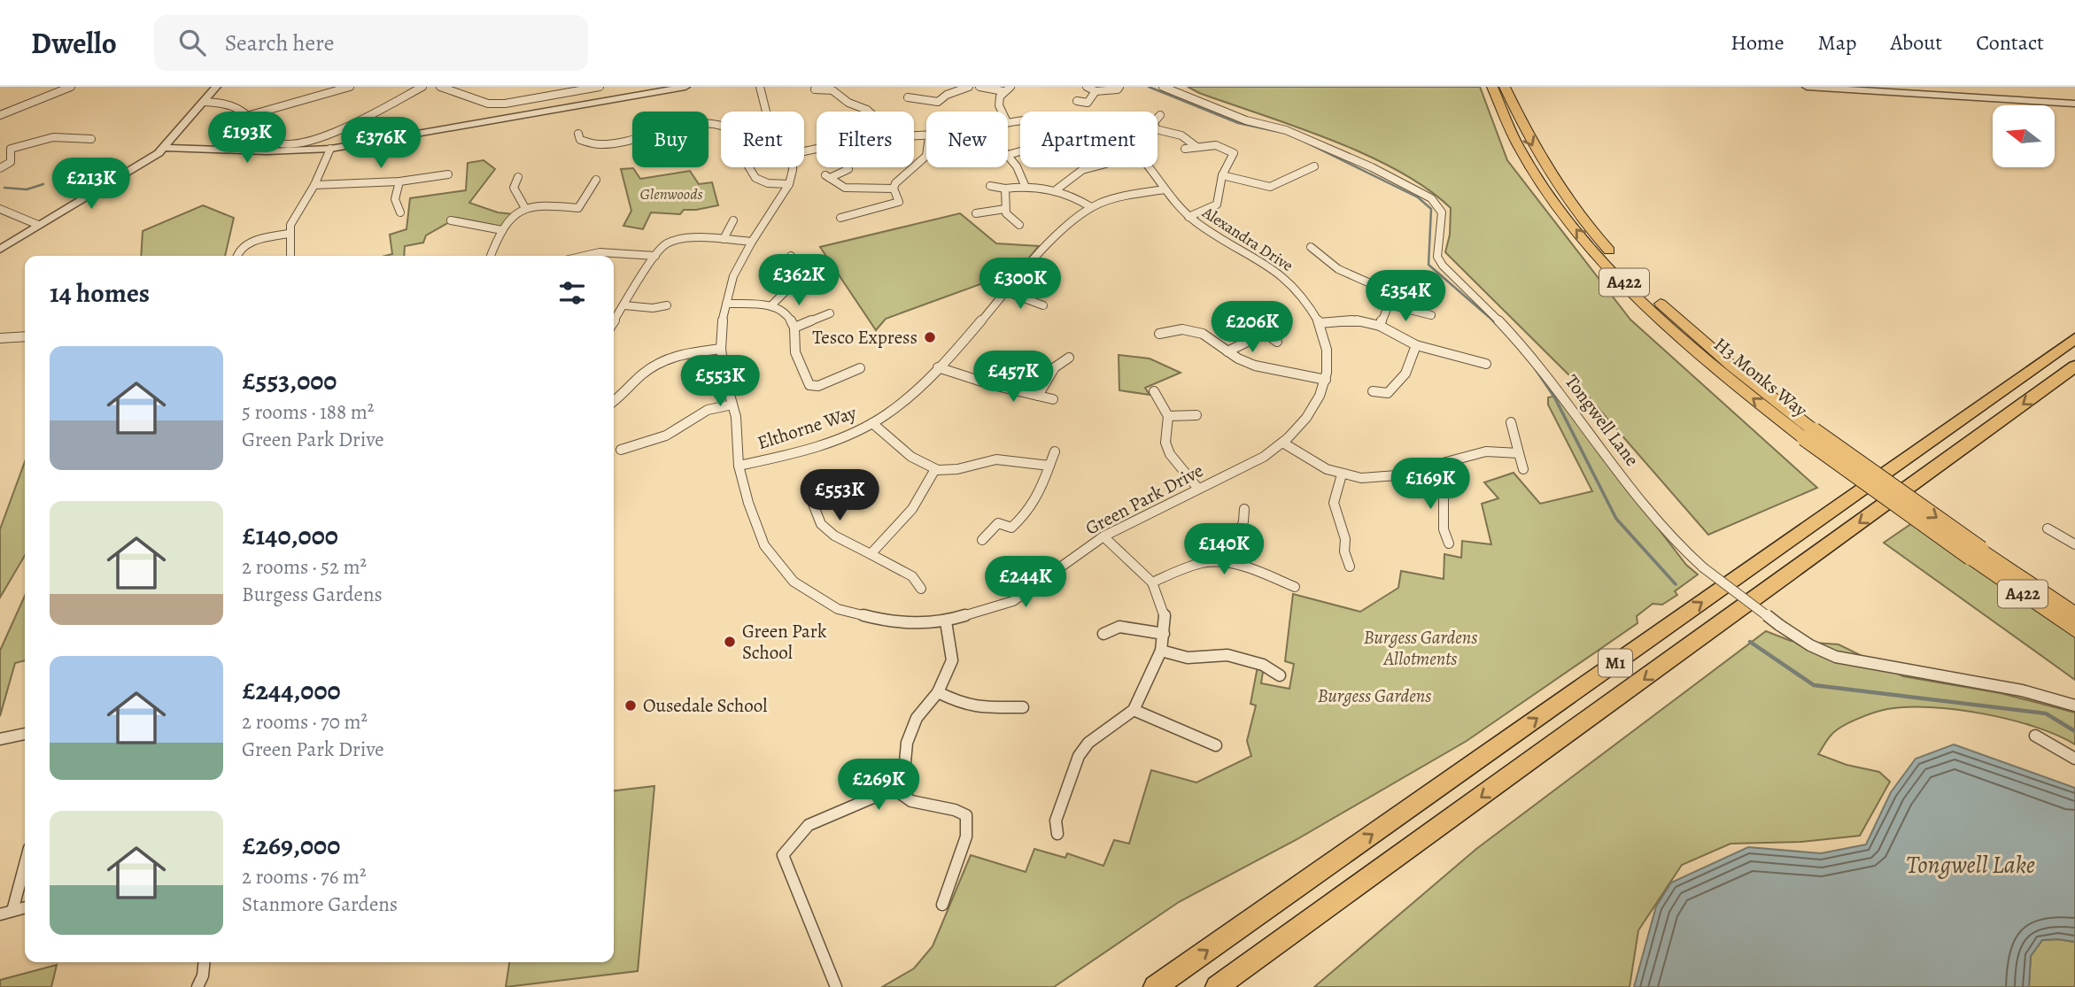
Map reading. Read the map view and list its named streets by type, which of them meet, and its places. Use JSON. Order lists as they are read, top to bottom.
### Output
{
  "streets": {
    "highway": ["M1"],
    "main road": ["A422", "H3 Monks Way"],
    "street": [
      "Alexandra Drive",
      "Tongwell Lane",
      "Elthorne Way",
      "Green Park Drive"
    ]
  },
  "crossings": [
    ["Alexandra Drive", "Elthorne Way"],
    ["Alexandra Drive", "Green Park Drive"],
    ["Elthorne Way", "Green Park Drive"]
  ],
  "water": ["Tongwell Lake"],
  "parks": ["Glenwoods", "Burgess Gardens Allotments", "Burgess Gardens"],
  "places": ["Tesco Express", "Green Park School", "Ousedale School"],
  "north": "left",
  "page": {
    "header": "Dwello",
    "search": "Search here",
    "nav": [
      "Home",
      "Map",
      "About",
      "Contact"
    ],
    "price": [
      "£193K",
      "£376K",
      "£213K",
      "£362K",
      "£300K",
      "£354K",
      "£206K",
      "£457K",
      "£553K",
      "£169K",
      "£553K",
      "£140K",
      "£244K",
      "£269K"
    ],
    "chip": [
      "Buy",
      "Rent",
      "Filters",
      "New",
      "Apartment"
    ],
    "heading": "14 homes",
    "list": [
      {
        "name": "£553,000",
        "note": "5 rooms · 188 m² · Green Park Drive"
      },
      {
        "name": "£140,000",
        "note": "2 rooms · 52 m² · Burgess Gardens"
      },
      {
        "name": "£244,000",
        "note": "2 rooms · 70 m² · Green Park Drive"
      },
      {
        "name": "£269,000",
        "note": "2 rooms · 76 m² · Stanmore Gardens"
      }
    ]
  }
}
